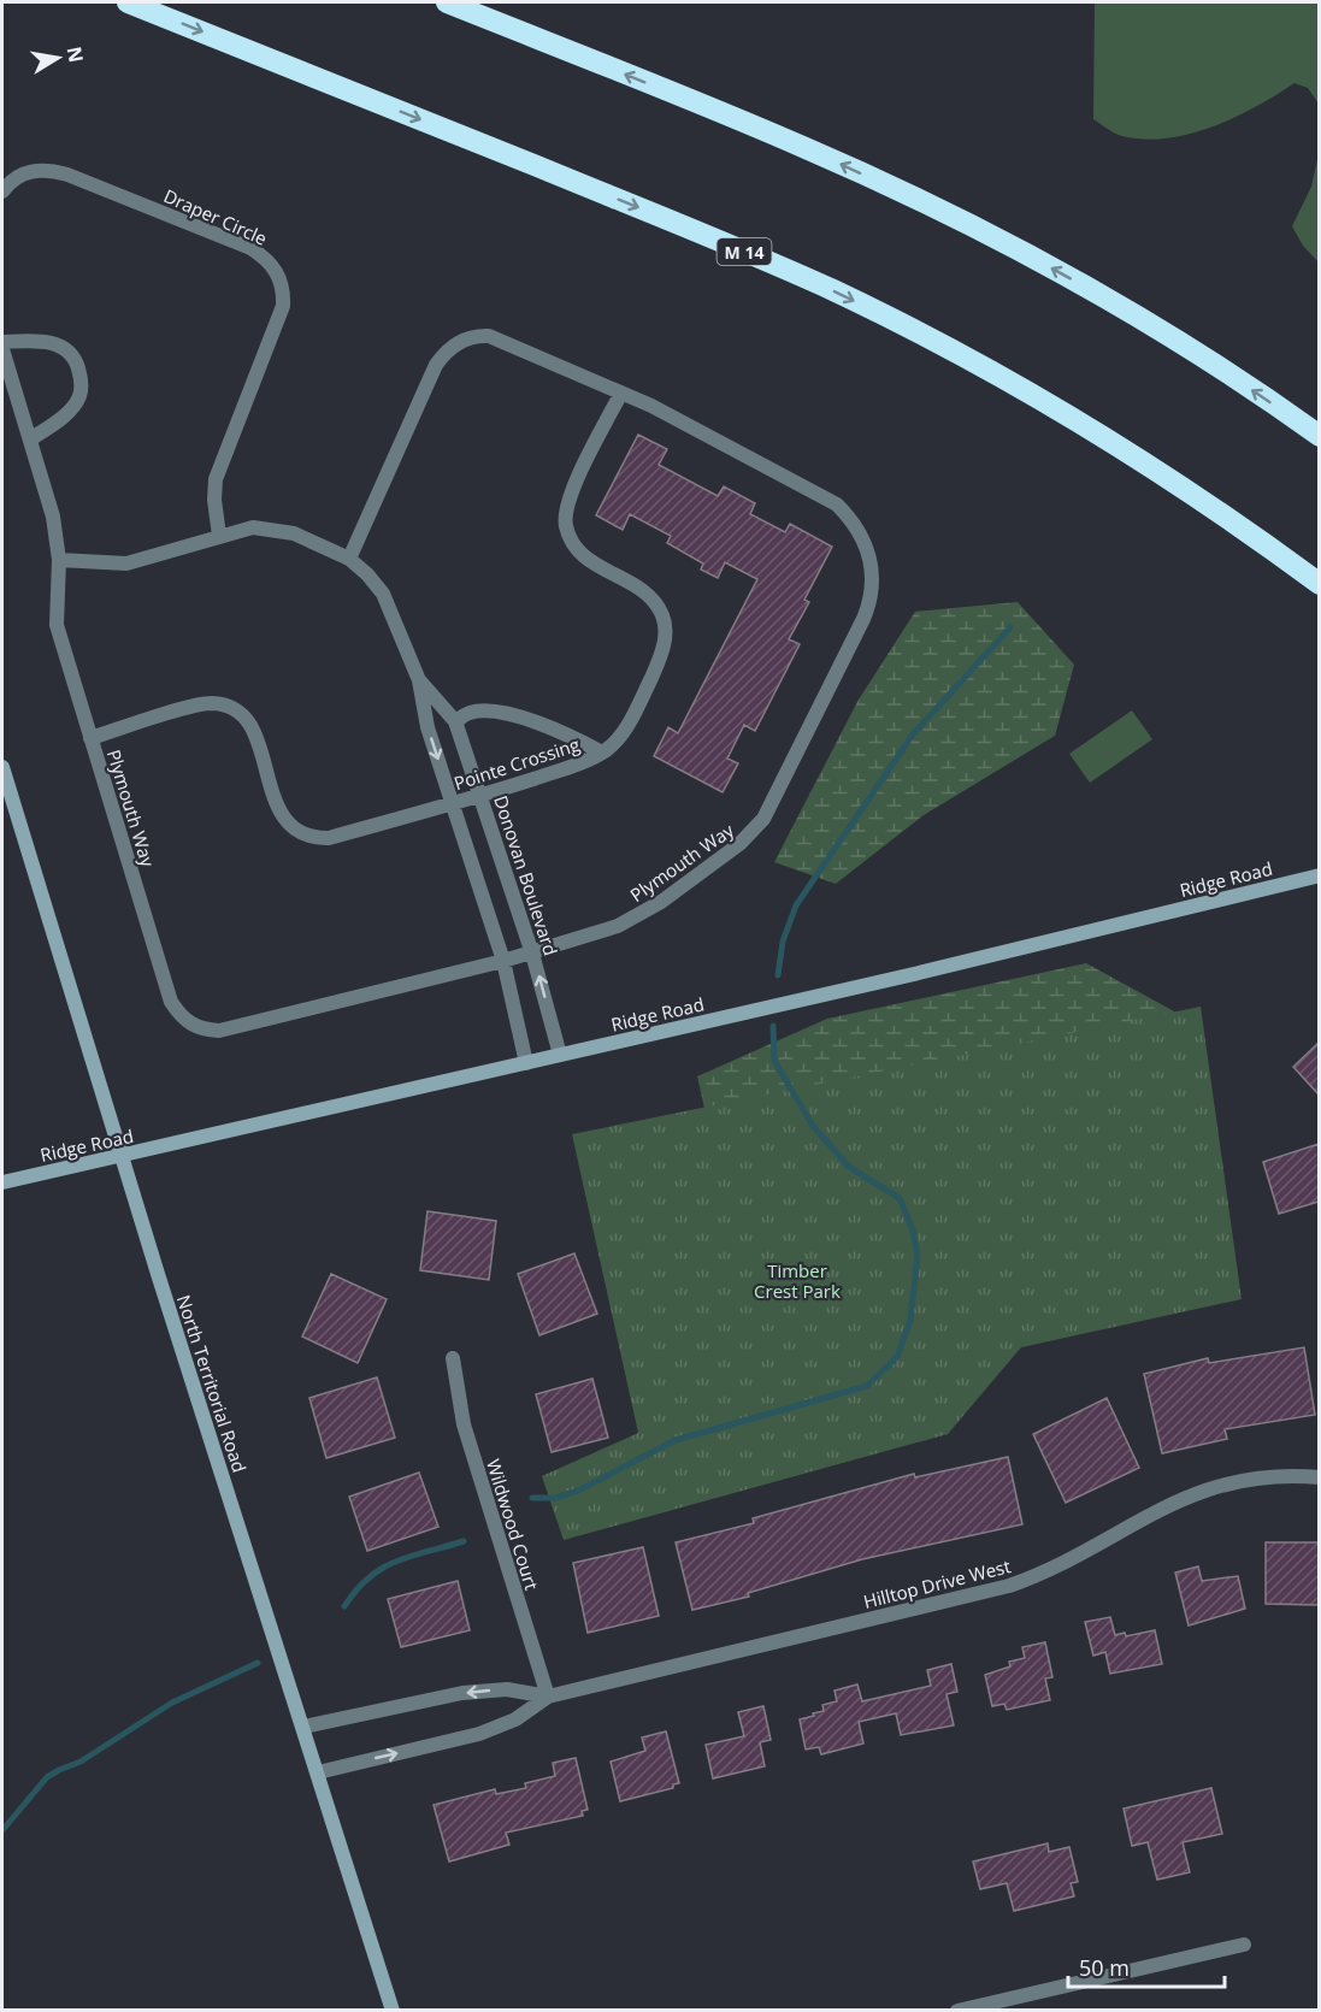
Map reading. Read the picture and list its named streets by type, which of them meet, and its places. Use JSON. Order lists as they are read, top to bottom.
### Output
{
  "streets": {
    "highway": ["M 14"],
    "street": [
      "Draper Circle",
      "Pointe Crossing",
      "Plymouth Way",
      "Donovan Boulevard",
      "Ridge Road",
      "North Territorial Road",
      "Wildwood Court",
      "Hilltop Drive West"
    ]
  },
  "crossings": [
    ["Draper Circle", "Donovan Boulevard"],
    ["Pointe Crossing", "Plymouth Way"],
    ["Pointe Crossing", "Donovan Boulevard"],
    ["Plymouth Way", "Donovan Boulevard"],
    ["Donovan Boulevard", "Ridge Road"],
    ["Ridge Road", "North Territorial Road"],
    ["North Territorial Road", "Hilltop Drive West"],
    ["Wildwood Court", "Hilltop Drive West"]
  ],
  "parks": ["Timber Crest Park"],
  "scale_bar": "50 m",
  "north": "right"
}
